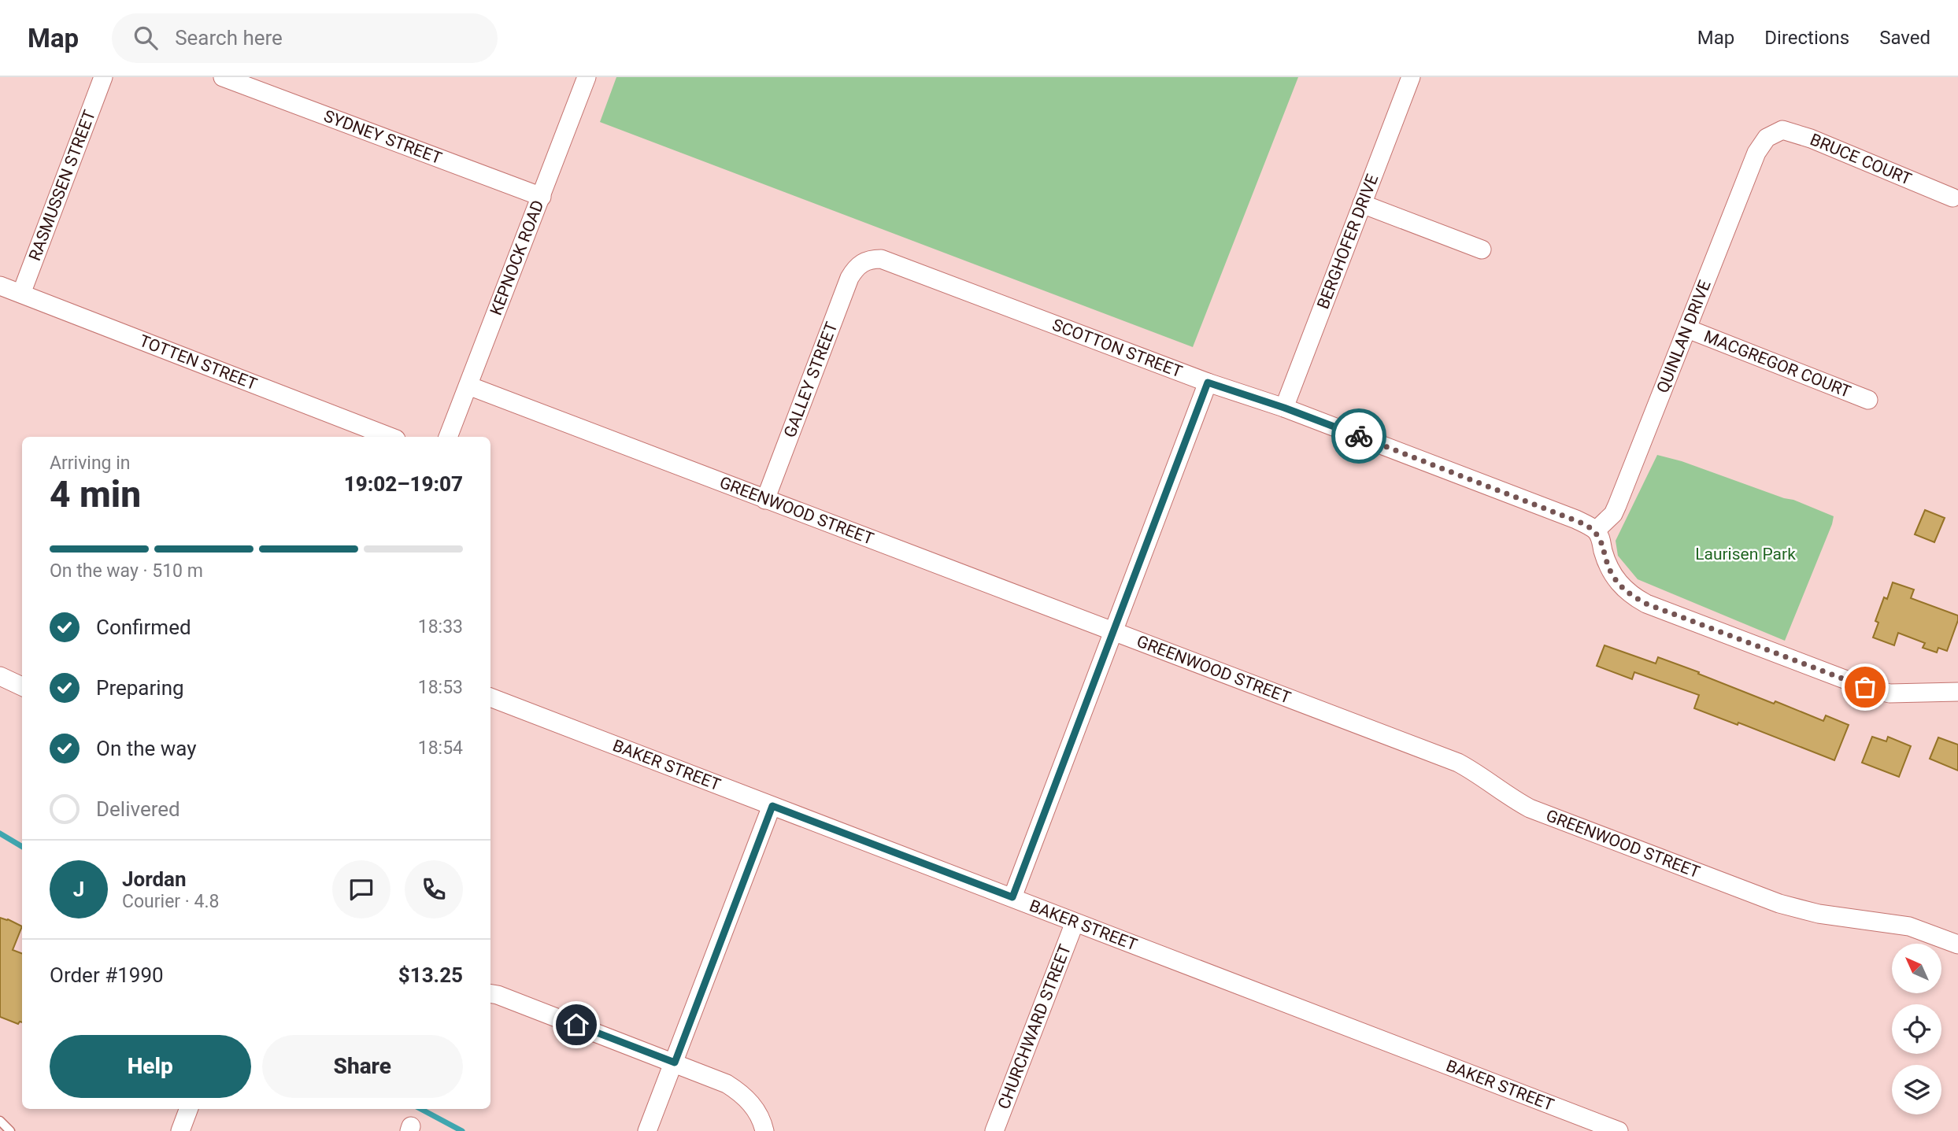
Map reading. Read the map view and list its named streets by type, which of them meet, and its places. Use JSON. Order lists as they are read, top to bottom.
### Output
{
  "streets": {
    "street": [
      "SYDNEY STREET",
      "BRUCE COURT",
      "RASMUSSEN STREET",
      "BERGHOFER DRIVE",
      "KEPNOCK ROAD",
      "QUINLAN DRIVE",
      "SCOTTON STREET",
      "TOTTEN STREET",
      "MACGREGOR COURT",
      "GALLEY STREET",
      "GREENWOOD STREET",
      "BAKER STREET",
      "CHURCHWARD STREET"
    ]
  },
  "crossings": [
    ["SYDNEY STREET", "KEPNOCK ROAD"],
    ["BRUCE COURT", "QUINLAN DRIVE"],
    ["RASMUSSEN STREET", "TOTTEN STREET"],
    ["BERGHOFER DRIVE", "SCOTTON STREET"],
    ["KEPNOCK ROAD", "GREENWOOD STREET"],
    ["QUINLAN DRIVE", "SCOTTON STREET"],
    ["QUINLAN DRIVE", "MACGREGOR COURT"],
    ["SCOTTON STREET", "GALLEY STREET"],
    ["GALLEY STREET", "GREENWOOD STREET"],
    ["BAKER STREET", "CHURCHWARD STREET"]
  ],
  "parks": ["Laurisen Park"],
  "north": "top left",
  "page": {
    "header": "Map",
    "search": "Search here",
    "nav": ["Map", "Directions", "Saved"],
    "heading": ["4 min", "Arriving in", "19:02–19:07"],
    "panel": [
      "Jordan",
      "Courier · 4.8",
      "Order #1990",
      "$13.25"
    ],
    "bar": "On the way · 510 m",
    "list": [
      ["Confirmed", "18:33"],
      ["Preparing", "18:53"],
      ["On the way", "18:54"],
      "Delivered"
    ],
    "round": "J",
    "buttons": ["Help", "Share"]
  }
}
